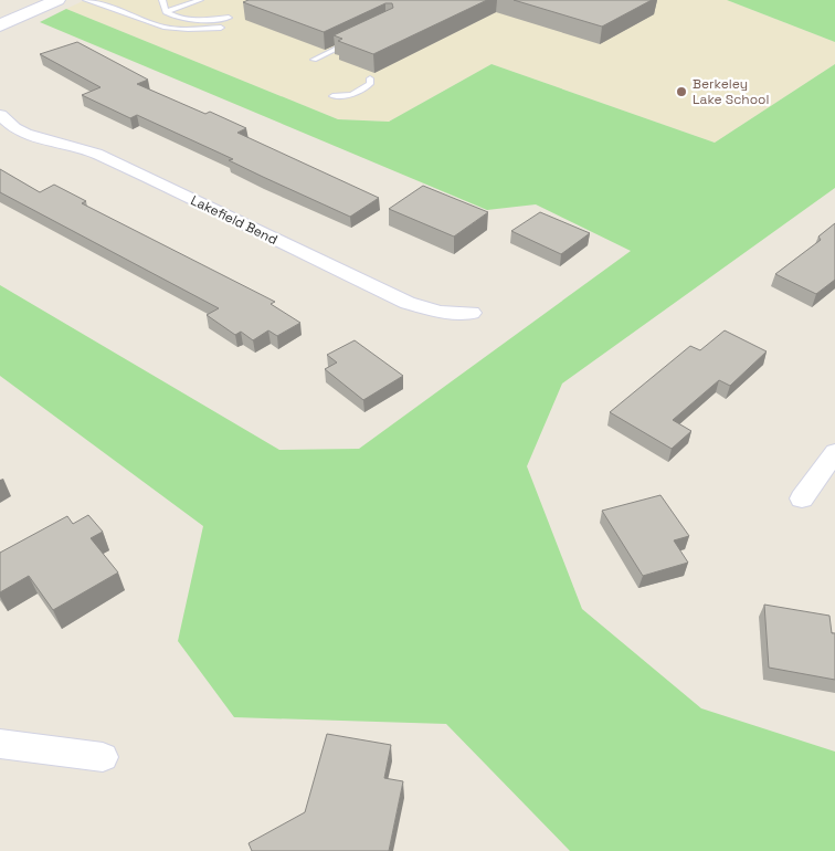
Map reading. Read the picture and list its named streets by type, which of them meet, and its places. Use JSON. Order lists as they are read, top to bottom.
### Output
{
  "streets": {
    "street": ["Lakefield Bend"]
  },
  "places": ["Berkeley Lake School"]
}
